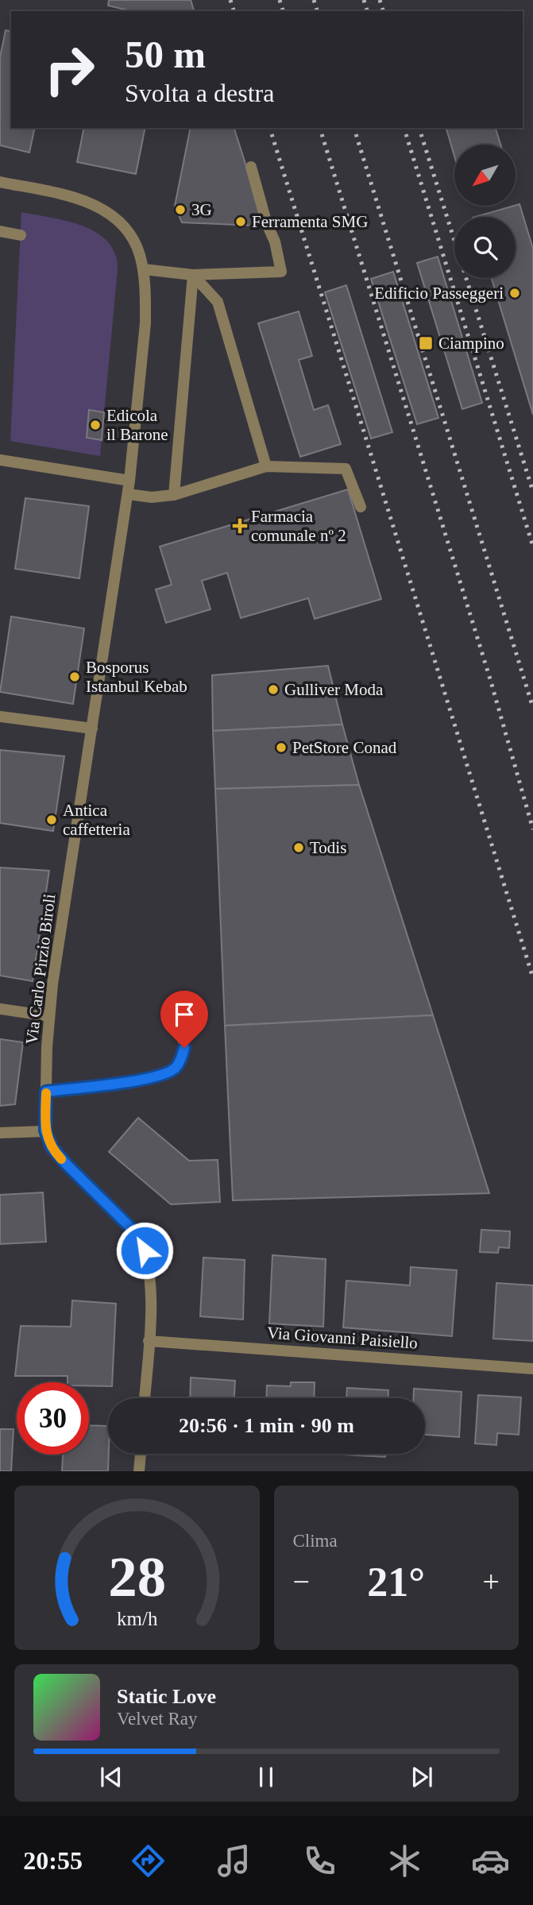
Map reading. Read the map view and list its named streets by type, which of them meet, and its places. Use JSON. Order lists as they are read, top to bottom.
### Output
{
  "streets": {
    "street": ["Via Carlo Pirzio Biroli", "Via Giovanni Paisiello"]
  },
  "crossings": [
    ["Via Carlo Pirzio Biroli", "Via Giovanni Paisiello"]
  ],
  "places": {
    "other": [
      "3G",
      "Ferramenta SMG",
      "Edificio Passeggeri",
      "Edicola il Barone",
      "Bosporus Istanbul Kebab",
      "Gulliver Moda",
      "PetStore Conad",
      "Antica caffetteria",
      "Todis"
    ],
    "transit": ["Ciampino"],
    "health": ["Farmacia comunale nº 2"]
  },
  "north": "bottom left",
  "page": {
    "turn": ["50 m", "Svolta a destra"],
    "limit": "30",
    "trip": "20:56 · 1 min · 90 m",
    "tile": "Clima",
    "heat": ["−", "21°", "+"],
    "song": ["Static Love", "Velvet Ray"],
    "tabs": "20:55",
    "gauge": ["28", "km/h"]
  }
}
